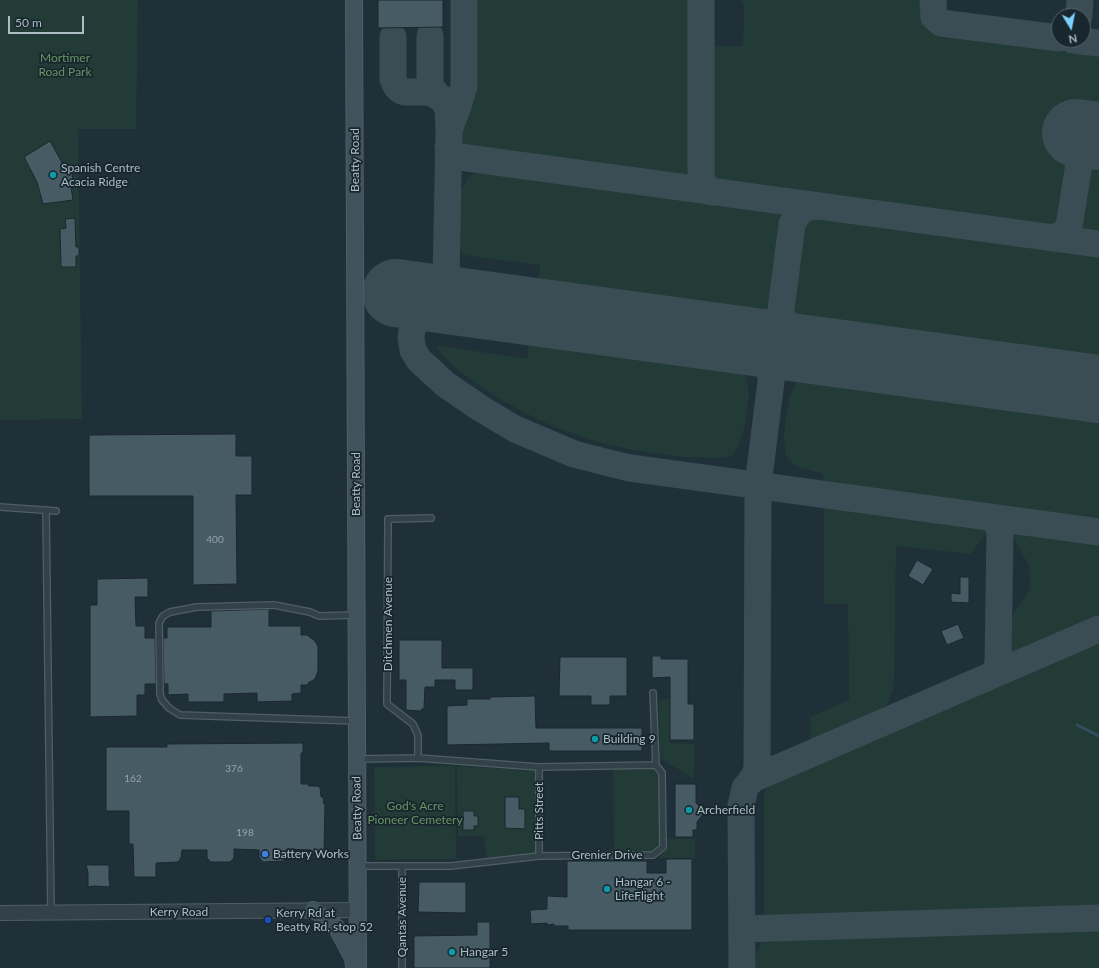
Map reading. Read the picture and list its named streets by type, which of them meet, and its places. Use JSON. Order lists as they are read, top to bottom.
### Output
{
  "streets": {
    "main road": ["Beatty Road"],
    "street": ["Kerry Road"],
    "lane": [
      "Ditchmen Avenue",
      "Pitts Street",
      "Grenier Drive",
      "Qantas Avenue"
    ]
  },
  "crossings": [
    ["Beatty Road", "Grenier Drive"],
    ["Beatty Road", "Kerry Road"],
    ["Pitts Street", "Grenier Drive"],
    ["Grenier Drive", "Qantas Avenue"]
  ],
  "parks": ["Mortimer Road Park", "God's Acre Pioneer Cemetery"],
  "places": [
    "Spanish Centre Acacia Ridge",
    "Building 9",
    "Archerfield",
    "Battery Works",
    "Hangar 6 - LifeFlight",
    "Kerry Rd at Beatty Rd, stop 52",
    "Hangar 5"
  ],
  "house_numbers": [
    "400",
    "376",
    "162",
    "198"
  ],
  "scale_bar": "50 m",
  "north": "bottom"
}
